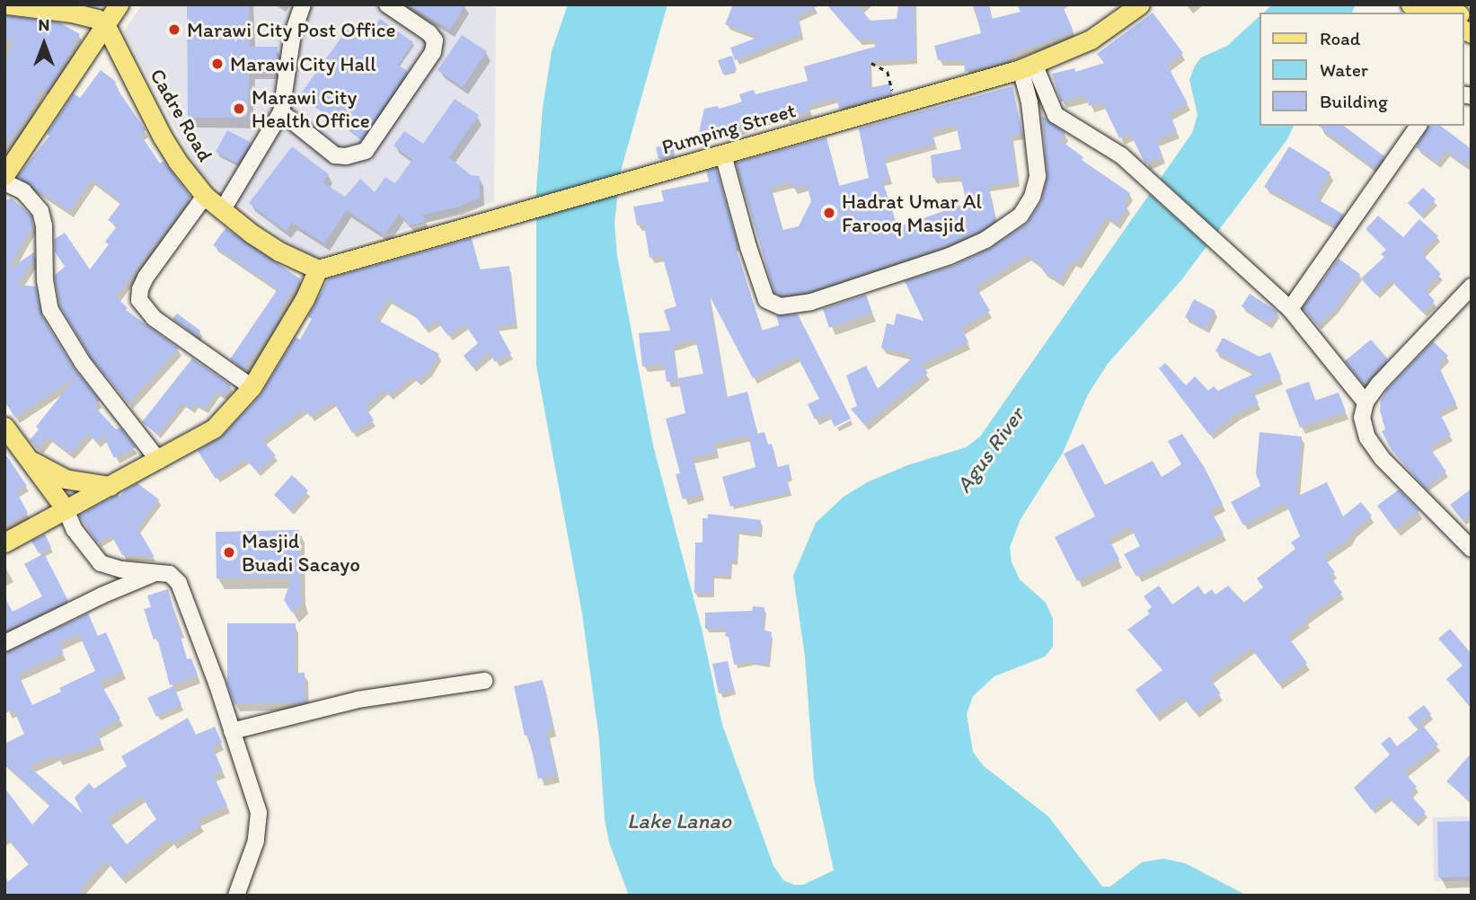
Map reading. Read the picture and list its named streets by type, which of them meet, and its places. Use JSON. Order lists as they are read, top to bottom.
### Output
{
  "streets": {
    "main road": ["Cadre Road", "Pumping Street"]
  },
  "crossings": [
    ["Cadre Road", "Pumping Street"]
  ],
  "water": ["Agus River", "Lake Lanao"],
  "places": [
    "Marawi City Post Office",
    "Marawi City Hall",
    "Marawi City Health Office",
    "Hadrat Umar Al Farooq Masjid",
    "Masjid Buadi Sacayo"
  ],
  "legend": ["Road", "Water", "Building"],
  "north": "top"
}
